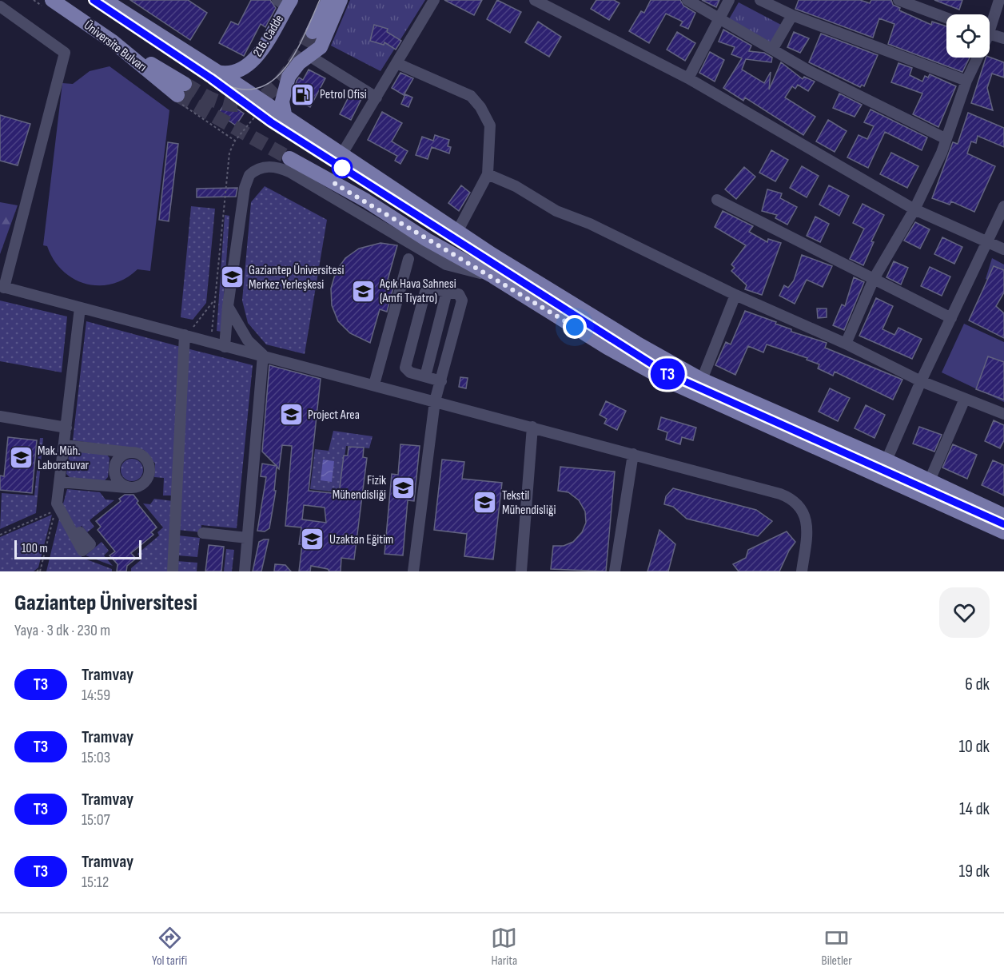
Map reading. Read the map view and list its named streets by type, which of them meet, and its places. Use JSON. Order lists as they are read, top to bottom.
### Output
{
  "streets": {
    "main road": ["216. Cadde", "Üniversite Bulvarı"]
  },
  "places": {
    "fuel station": ["Petrol Ofisi"],
    "school or university": [
      "Gaziantep Üniversitesi Merkez Yerleşkesi",
      "Açık Hava Sahnesi (Amfi Tiyatro)",
      "Project Area",
      "Mak. Müh. Laboratuvar",
      "Fizik Mühendisliği",
      "Tekstil Mühendisliği",
      "Uzaktan Eğitim"
    ]
  },
  "lines": ["tram line T3"],
  "scale_bar": "100 m",
  "page": {
    "on_map": "T3",
    "scale": "100 m",
    "heading": ["Gaziantep Üniversitesi", "Yaya · 3 dk · 230 m"],
    "list": [
      {
        "mark": "T3",
        "name": "Tramvay",
        "note": "14:59",
        "value": "6 dk"
      },
      {
        "mark": "T3",
        "name": "Tramvay",
        "note": "15:03",
        "value": "10 dk"
      },
      {
        "mark": "T3",
        "name": "Tramvay",
        "note": "15:07",
        "value": "14 dk"
      },
      {
        "mark": "T3",
        "name": "Tramvay",
        "note": "15:12",
        "value": "19 dk"
      }
    ],
    "tabs": ["Yol tarifi", "Harita", "Biletler"]
  }
}
